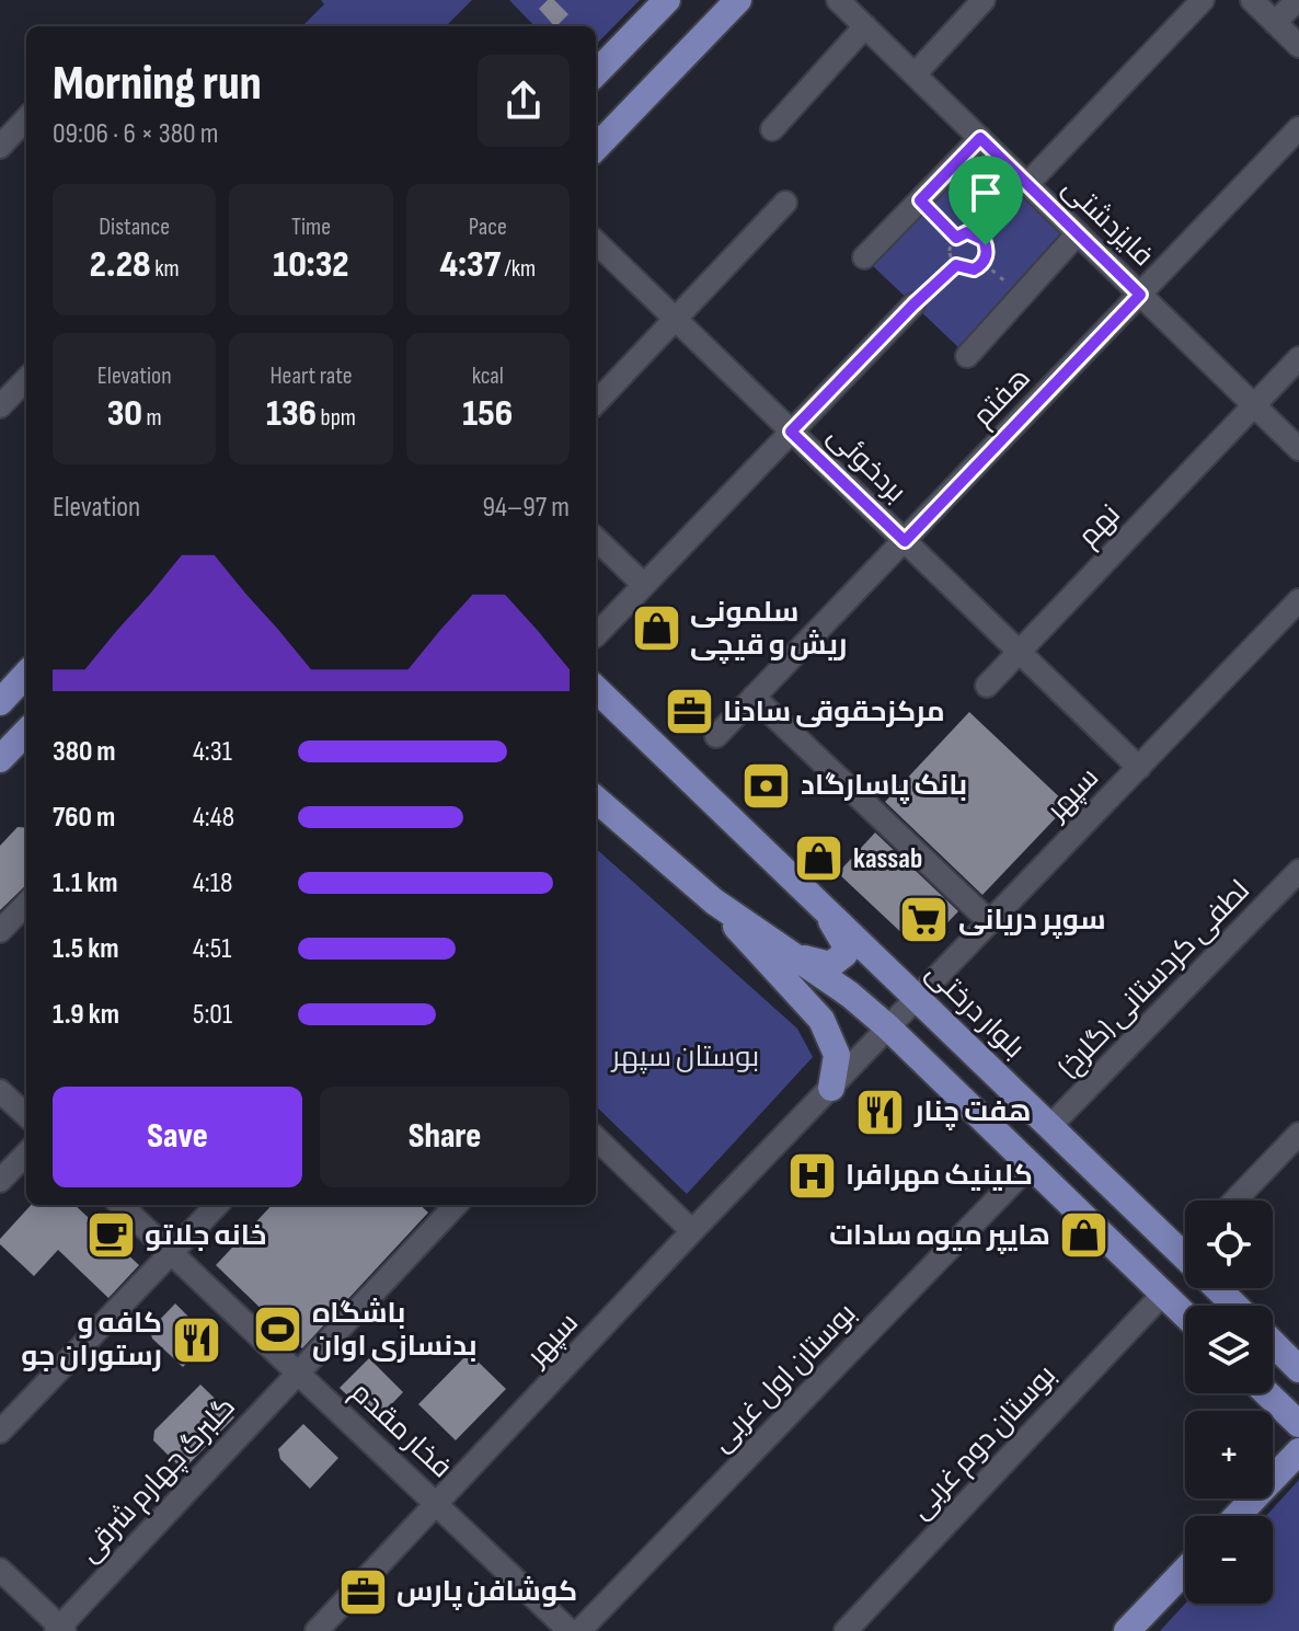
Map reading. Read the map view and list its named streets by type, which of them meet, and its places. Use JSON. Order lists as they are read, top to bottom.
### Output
{
  "streets": {
    "main road": ["بلوار درختی"],
    "street": [
      "فایزدشتی",
      "هفتم",
      "بردخوئی",
      "نهم",
      "سپهر",
      "لطفی کردستانی (گلرخ)",
      "بوستان اول غربی",
      "فخار مقدم",
      "بوستان دوم غربی",
      "گلبرگ چهارم شرقی"
    ]
  },
  "crossings": [
    ["فایزدشتی", "هفتم"],
    ["فایزدشتی", "نهم"],
    ["هفتم", "بردخوئی"],
    ["بردخوئی", "نهم"],
    ["بردخوئی", "سپهر"],
    ["سپهر", "بلوار درختی"],
    ["سپهر", "فخار مقدم"],
    ["لطفی کردستانی (گلرخ)", "بلوار درختی"],
    ["فخار مقدم", "گلبرگ چهارم شرقی"]
  ],
  "parks": ["بوستان سپهر"],
  "places": {
    "shop": ["سلمونی ریش و قیچی", "kassab", "هایپر میوه سادات"],
    "office": ["مرکزحقوقی سادنا", "کوشافن پارس"],
    "bank": ["بانک پاسارگاد"],
    "supermarket": ["سوپر دریانی"],
    "restaurant": ["هفت چنار", "کافه و رستوران جو"],
    "hospital": ["کلینیک مهرافرا"],
    "cafe": ["خانه جلاتو"],
    "sports": ["باشگاه بدنسازی اوان"]
  },
  "page": {
    "heading": ["Morning run", "09:06 · 6 × 380 m"],
    "stats": [
      ["Distance", "2.28 km"],
      ["Time", "10:32"],
      ["Pace", "4:37 /km"],
      ["Elevation", "30 m"],
      ["Heart rate", "136 bpm"],
      ["kcal", "156"]
    ],
    "chart": ["Elevation", "94–97 m"],
    "list": [
      {
        "name": "380 m",
        "note": "4:31"
      },
      {
        "name": "760 m",
        "note": "4:48"
      },
      {
        "name": "1.1 km",
        "note": "4:18"
      },
      {
        "name": "1.5 km",
        "note": "4:51"
      },
      {
        "name": "1.9 km",
        "note": "5:01"
      }
    ],
    "buttons": ["Save", "Share"],
    "map_buttons": ["+", "−"]
  }
}
